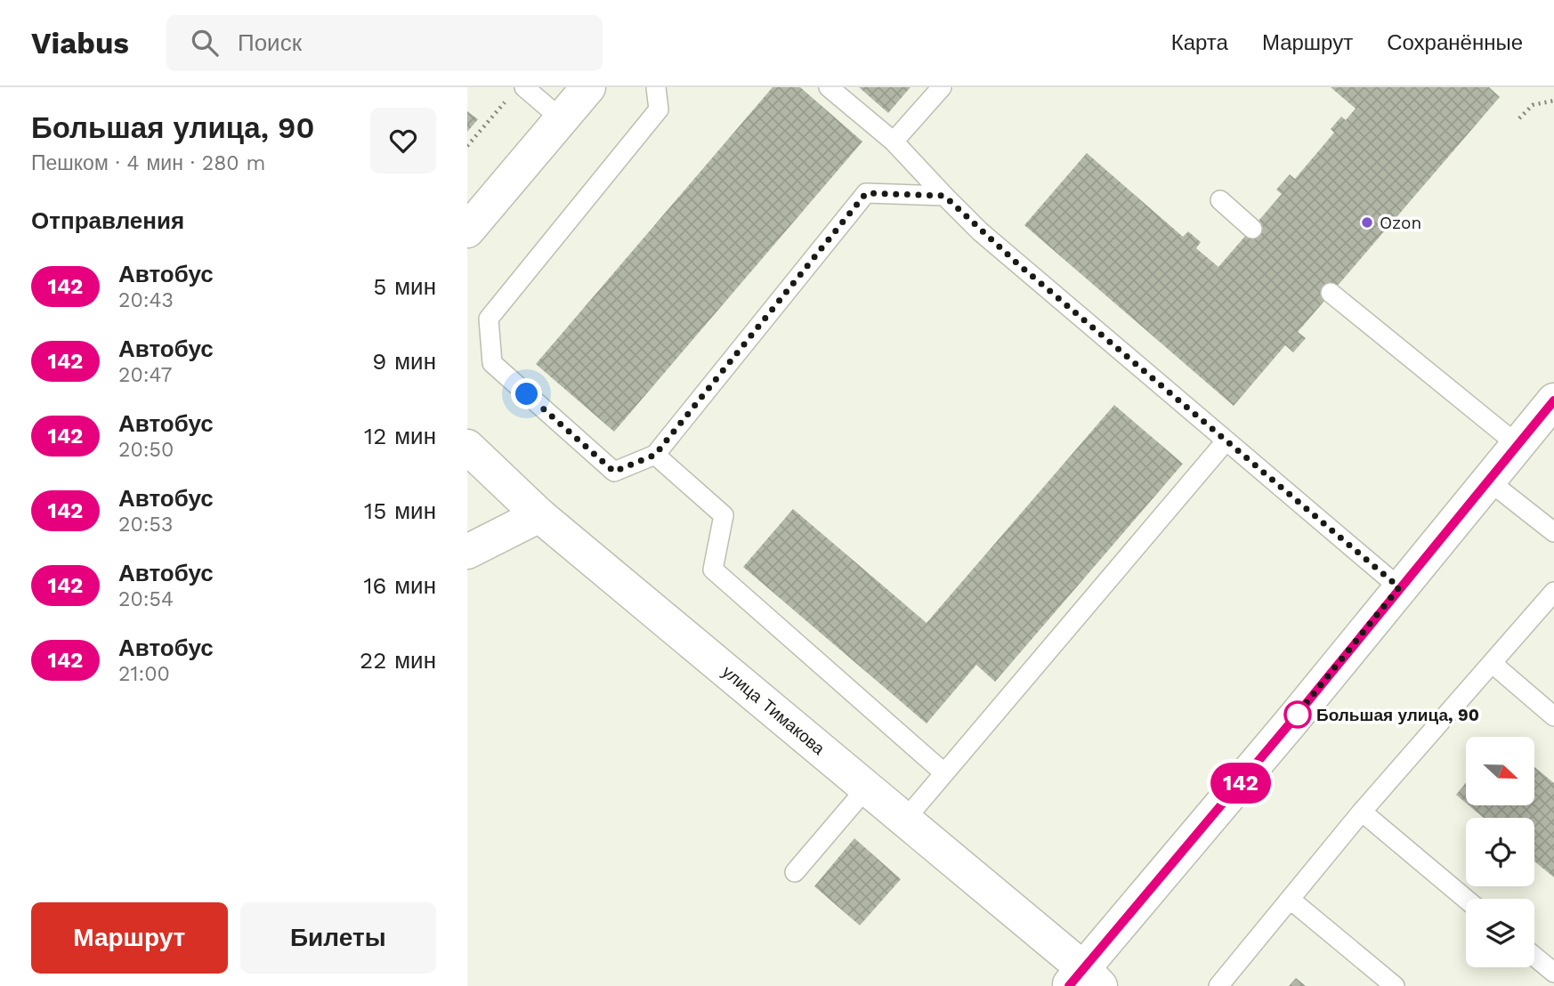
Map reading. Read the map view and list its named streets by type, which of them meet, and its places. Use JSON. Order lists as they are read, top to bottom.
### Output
{
  "streets": {
    "street": ["улица Тимакова"]
  },
  "places": ["Ozon", "Большая улица, 90"],
  "lines": ["bus line 142"],
  "north": "right",
  "page": {
    "header": "Viabus",
    "search": "Поиск",
    "nav": ["Карта", "Маршрут", "Сохранённые"],
    "heading": [
      ["Большая улица, 90", "Пешком · 4 мин · 280 m"],
      "Отправления"
    ],
    "on_map": "142",
    "list": [
      {
        "mark": "142",
        "name": "Автобус",
        "note": "20:43",
        "value": "5 мин"
      },
      {
        "mark": "142",
        "name": "Автобус",
        "note": "20:47",
        "value": "9 мин"
      },
      {
        "mark": "142",
        "name": "Автобус",
        "note": "20:50",
        "value": "12 мин"
      },
      {
        "mark": "142",
        "name": "Автобус",
        "note": "20:53",
        "value": "15 мин"
      },
      {
        "mark": "142",
        "name": "Автобус",
        "note": "20:54",
        "value": "16 мин"
      },
      {
        "mark": "142",
        "name": "Автобус",
        "note": "21:00",
        "value": "22 мин"
      }
    ],
    "buttons": ["Маршрут", "Билеты"]
  }
}
